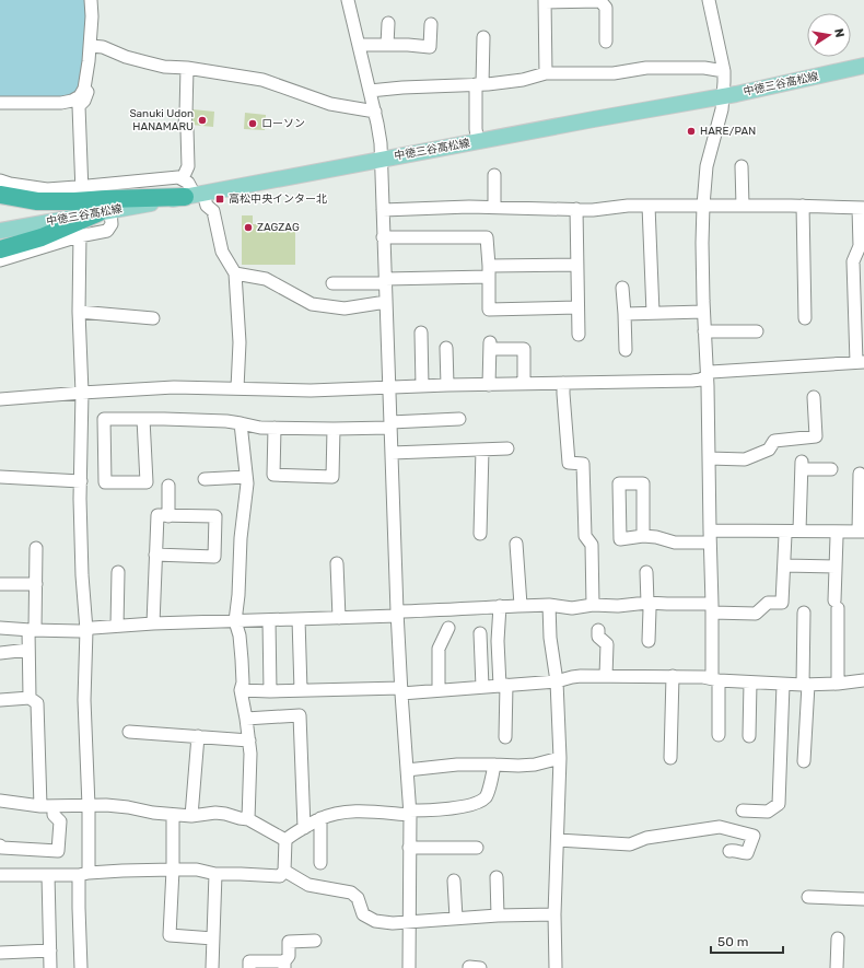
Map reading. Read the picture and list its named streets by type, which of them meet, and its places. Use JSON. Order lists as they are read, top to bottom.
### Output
{
  "streets": {
    "main road": ["中徳三谷高松線"]
  },
  "places": {
    "other": [
      "Sanuki Udon HANAMARU",
      "ローソン",
      "HARE/PAN",
      "ZAGZAG"
    ],
    "transit": ["高松中央インター北"]
  },
  "scale_bar": "50 m",
  "north": "right"
}
